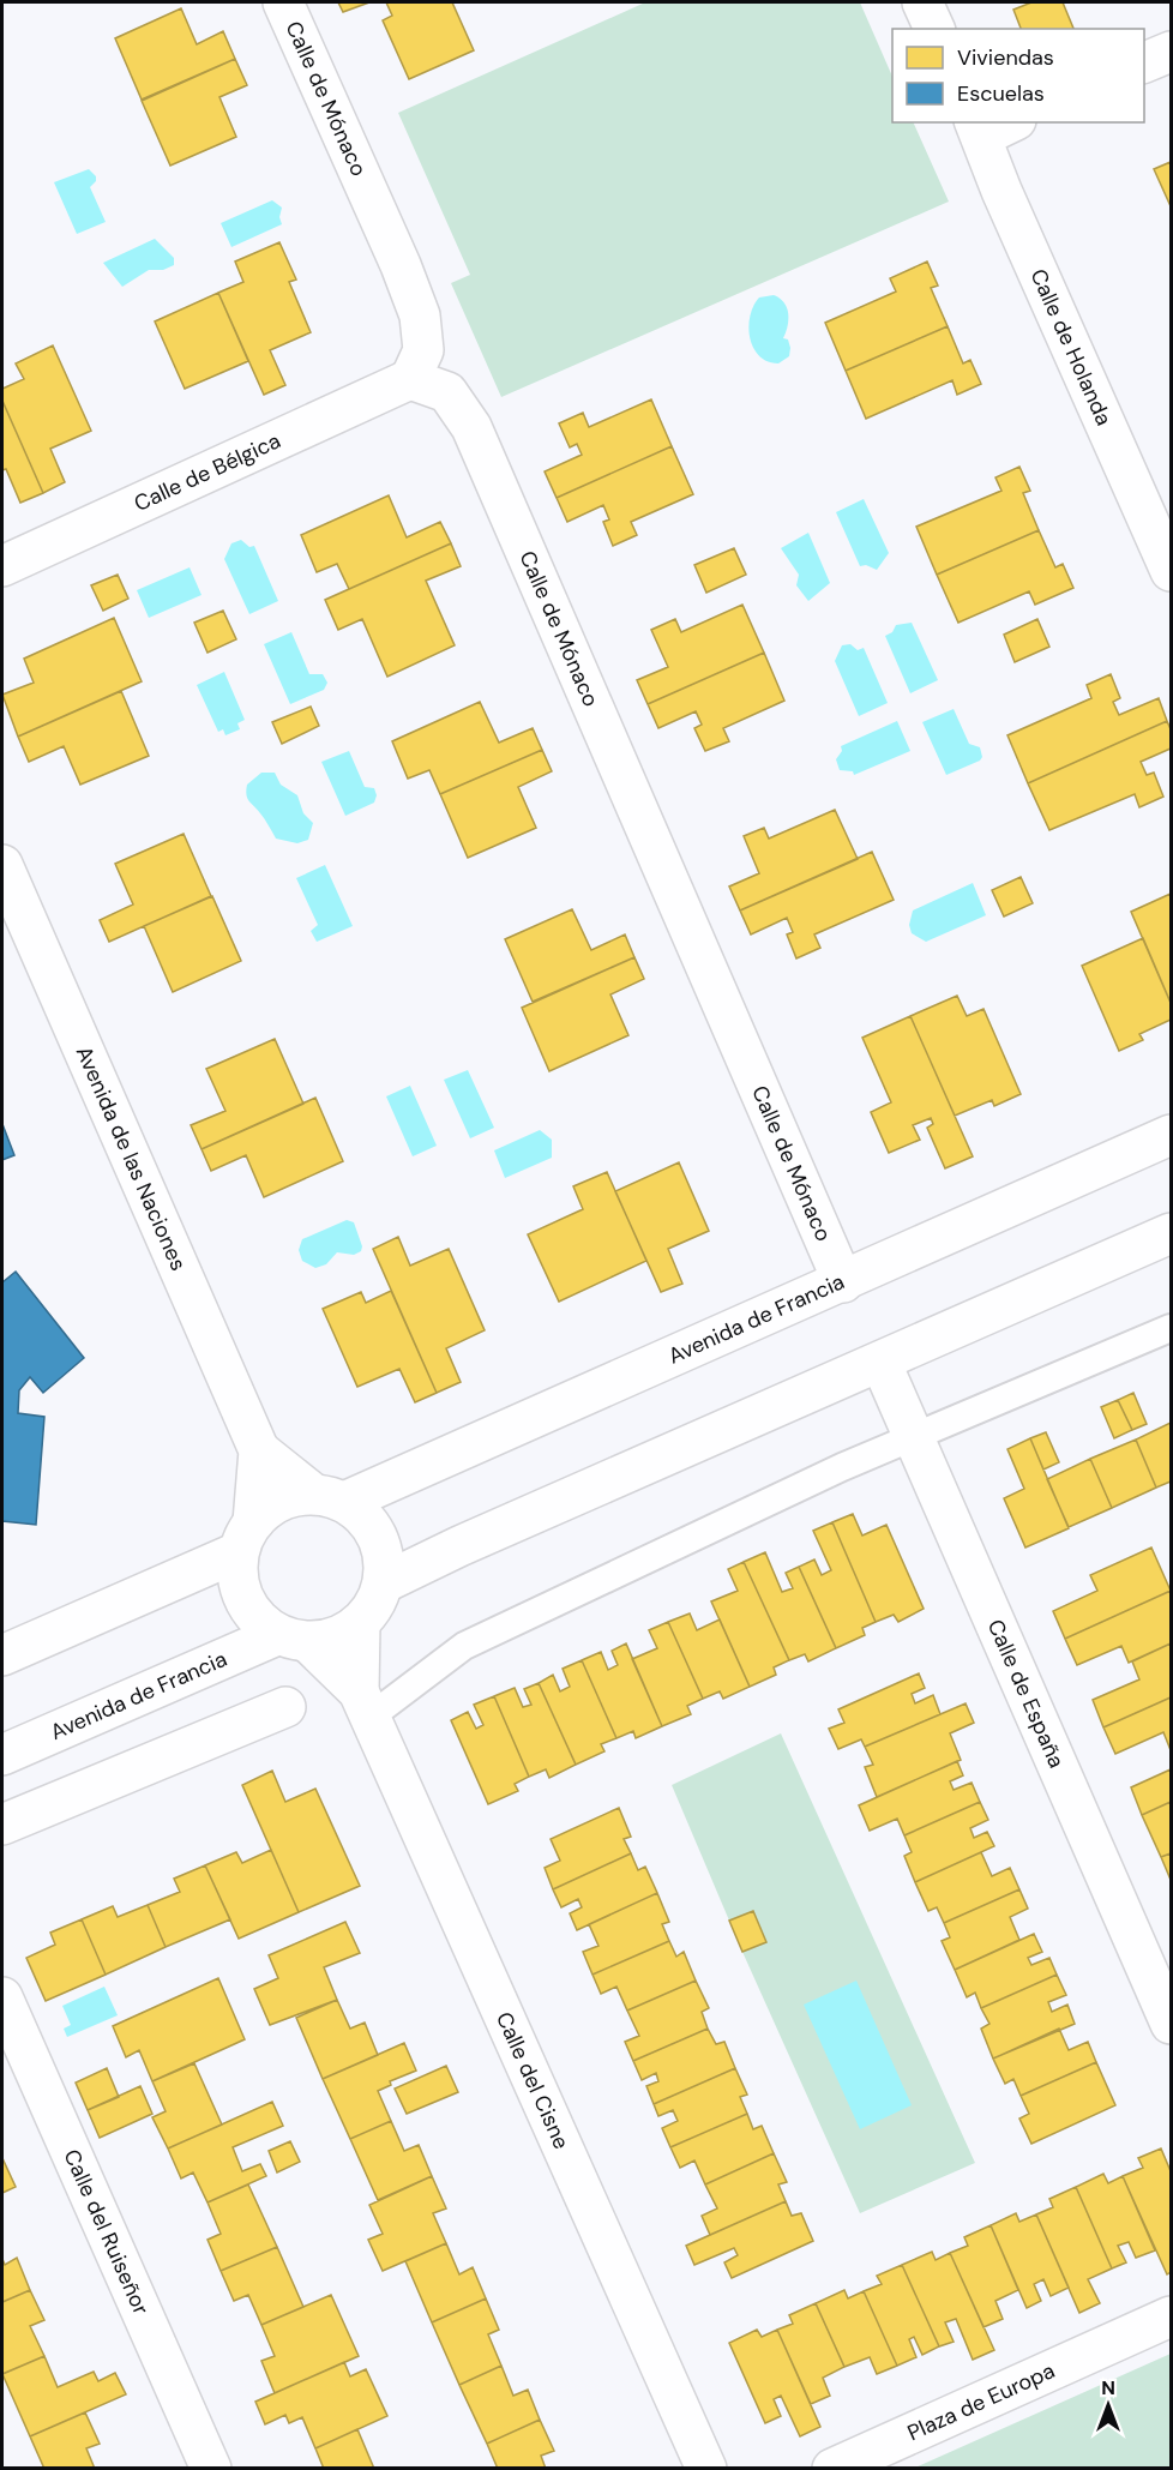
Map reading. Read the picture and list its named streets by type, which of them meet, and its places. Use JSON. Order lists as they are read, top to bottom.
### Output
{
  "streets": {
    "street": [
      "Calle de Mónaco",
      "Calle de Holanda",
      "Calle de Bélgica",
      "Avenida de las Naciones",
      "Avenida de Francia",
      "Calle de España",
      "Calle del Cisne",
      "Calle del Ruiseñor",
      "Plaza de Europa"
    ]
  },
  "crossings": [
    ["Calle de Mónaco", "Calle de Bélgica"],
    ["Calle de Mónaco", "Avenida de Francia"],
    ["Avenida de las Naciones", "Avenida de Francia"],
    ["Avenida de las Naciones", "Calle del Cisne"],
    ["Avenida de Francia", "Calle del Cisne"]
  ],
  "legend": ["Viviendas", "Escuelas"],
  "north": "top"
}
